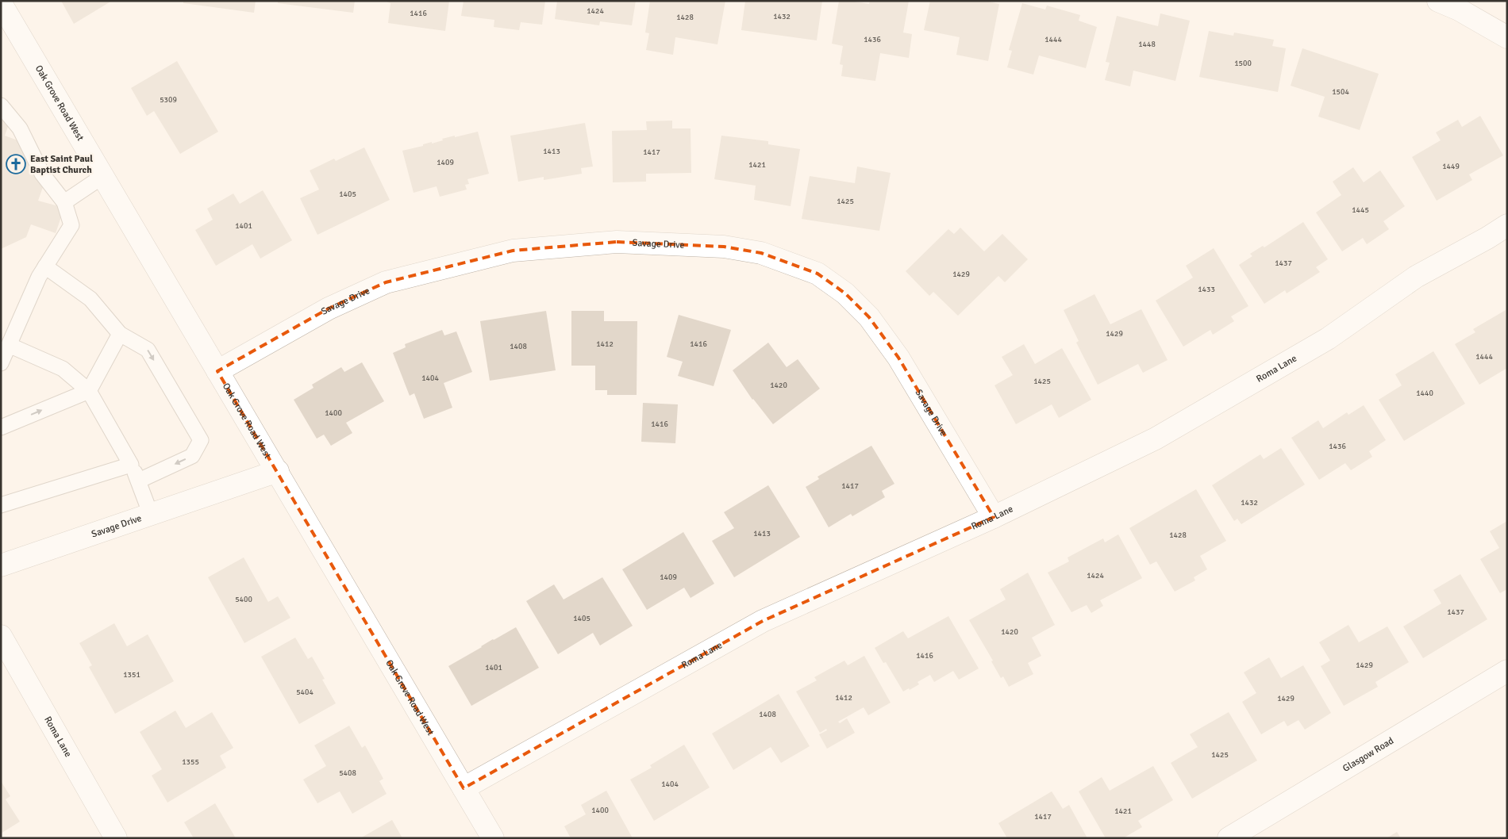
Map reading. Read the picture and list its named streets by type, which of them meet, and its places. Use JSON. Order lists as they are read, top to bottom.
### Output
{
  "streets": {
    "street": [
      "Oak Grove Road West",
      "Savage Drive",
      "Roma Lane",
      "Glasgow Road"
    ]
  },
  "crossings": [
    ["Oak Grove Road West", "Savage Drive"],
    ["Oak Grove Road West", "Roma Lane"],
    ["Savage Drive", "Roma Lane"]
  ],
  "places": {
    "church": ["East Saint Paul Baptist Church"]
  },
  "house_numbers": [
    "1424",
    "1416",
    "1432",
    "1428",
    "1436",
    "1444",
    "1448",
    "1500",
    "1504",
    "5309",
    "1413",
    "1417",
    "1409",
    "1421",
    "1449",
    "1405",
    "1425",
    "1445",
    "1401",
    "1437",
    "1429",
    "1433",
    "1429",
    "1412",
    "1416",
    "1408",
    "1444",
    "1404",
    "1425",
    "1420",
    "1440",
    "1400",
    "1416",
    "1436",
    "1417",
    "1432",
    "1413",
    "1428",
    "1424",
    "1409",
    "5400",
    "1437",
    "1405",
    "1420",
    "1416",
    "1429",
    "1401",
    "1351",
    "5404",
    "1412",
    "1429",
    "1408",
    "1425",
    "1355",
    "5408",
    "1404",
    "1400",
    "1421",
    "1417"
  ]
}
